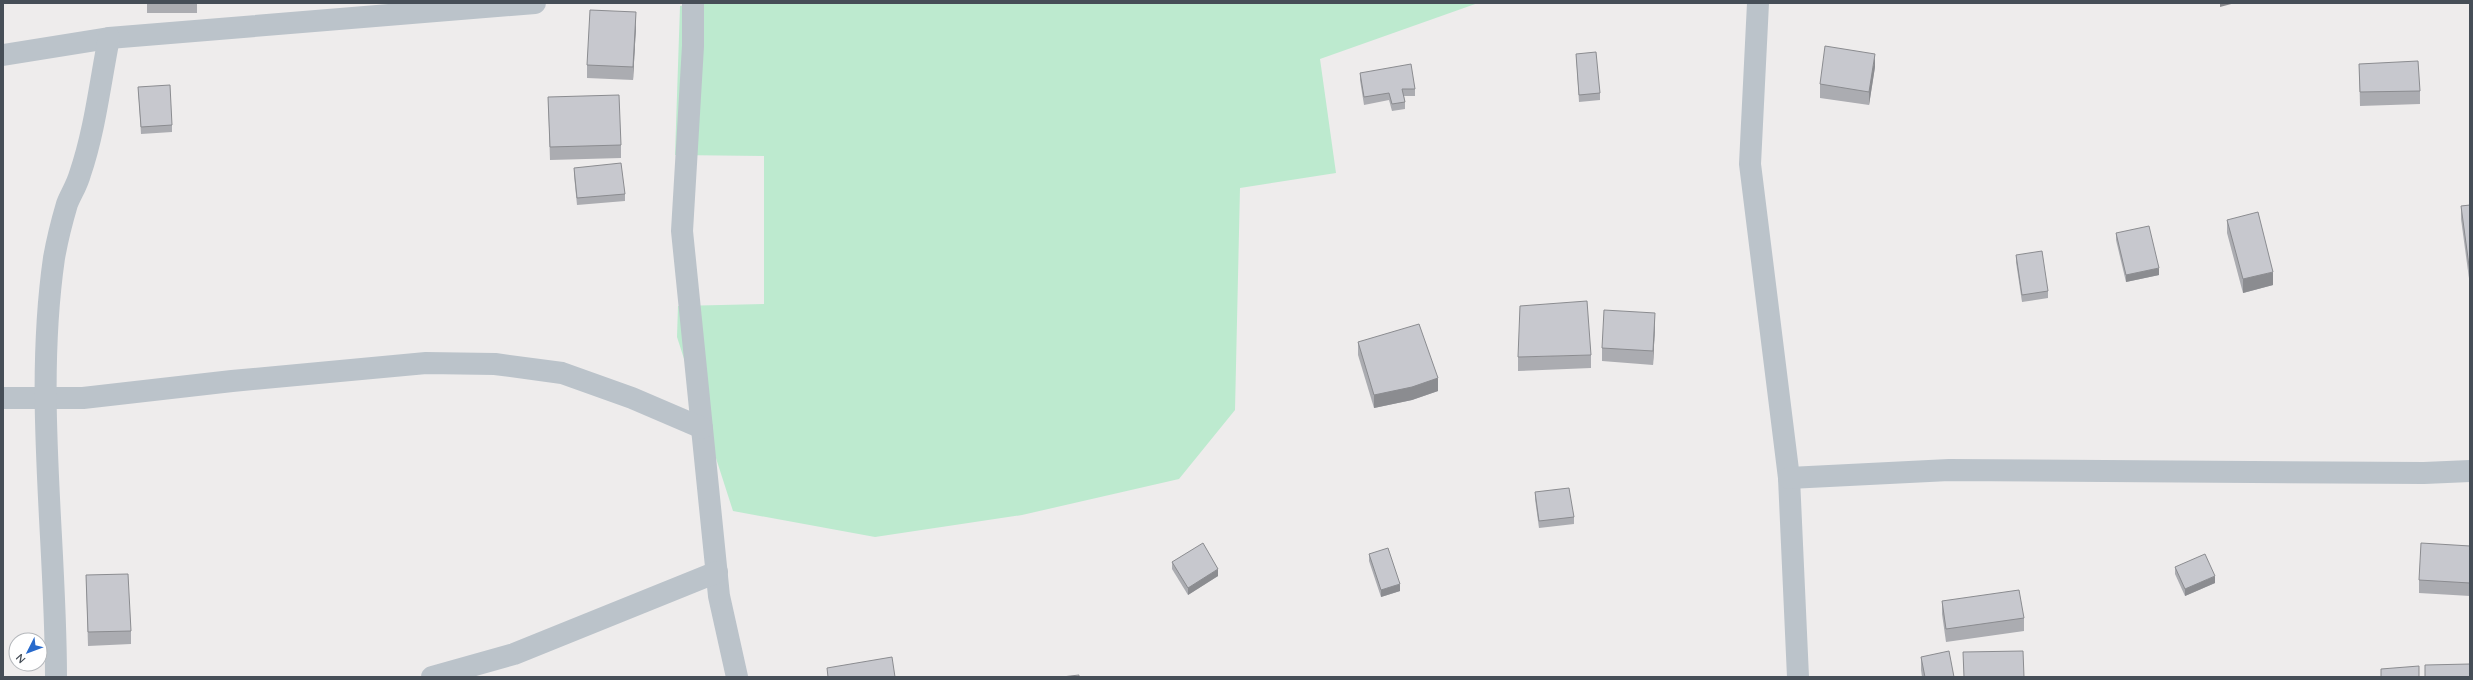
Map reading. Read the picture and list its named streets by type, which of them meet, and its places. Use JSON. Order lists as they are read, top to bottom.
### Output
{
  "north": "bottom left"
}
